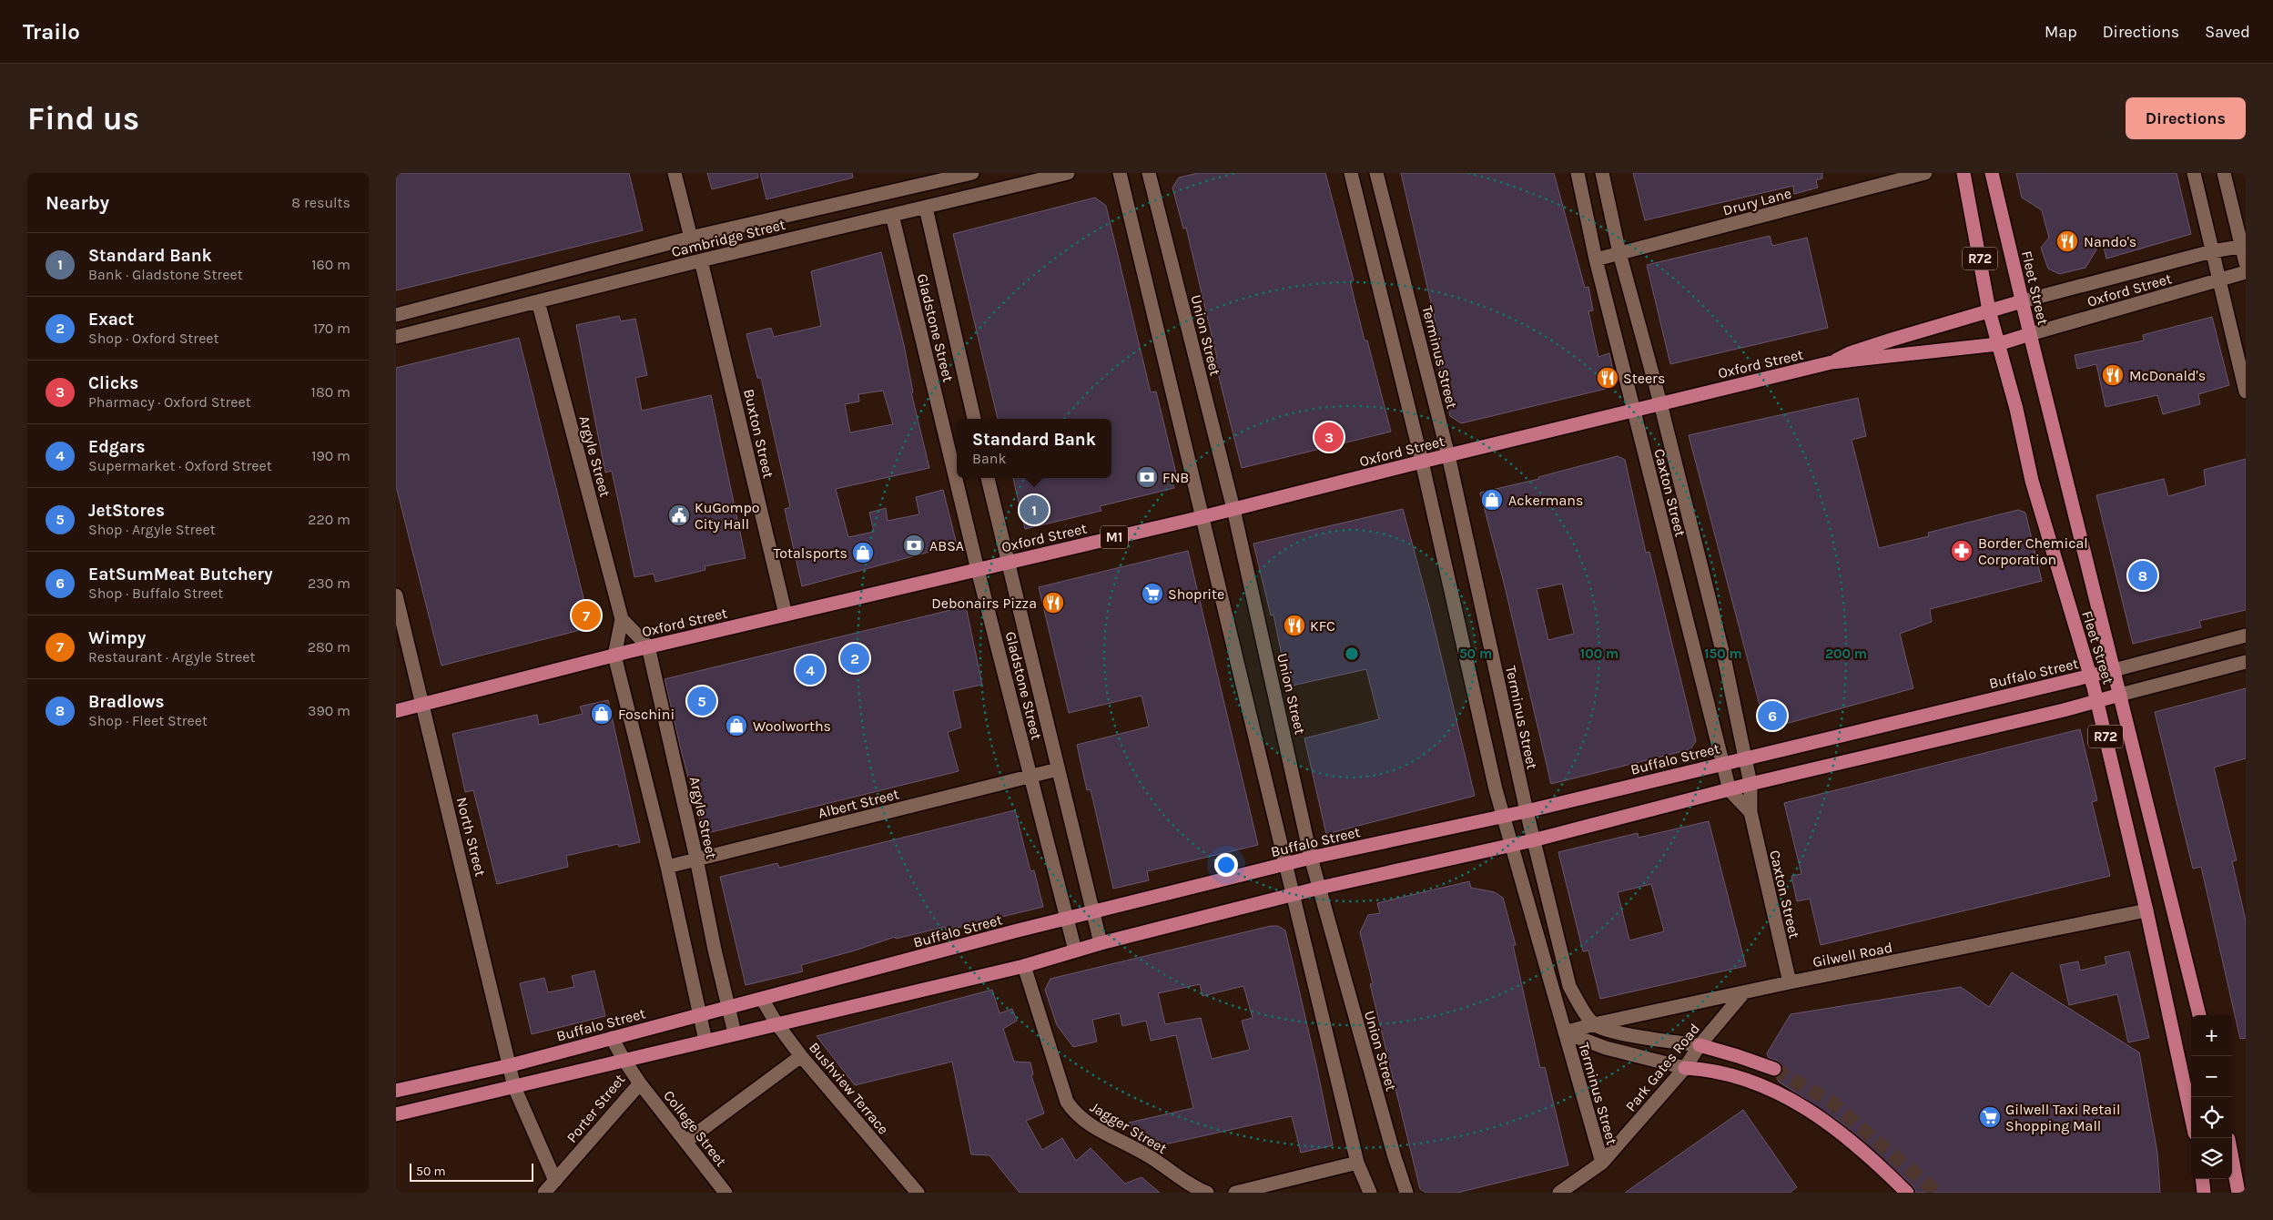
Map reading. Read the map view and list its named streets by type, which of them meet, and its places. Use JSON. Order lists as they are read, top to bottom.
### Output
{
  "streets": {
    "main road": [
      "R72",
      "Fleet Street",
      "Oxford Street",
      "M1",
      "Buffalo Street"
    ],
    "street": [
      "Drury Lane",
      "Cambridge Street",
      "Gladstone Street",
      "Union Street",
      "Terminus Street",
      "Buxton Street",
      "Argyle Street",
      "Caxton Street",
      "Albert Street",
      "North Street",
      "Gilwell Road",
      "Park Gates Road",
      "Bushview Terrace",
      "Porter Street",
      "Jagger Street",
      "College Street"
    ]
  },
  "crossings": [
    ["Drury Lane", "Caxton Street"],
    ["Cambridge Street", "Gladstone Street"],
    ["Cambridge Street", "Buxton Street"],
    ["Cambridge Street", "Argyle Street"],
    ["Fleet Street", "Oxford Street"],
    ["Fleet Street", "Buffalo Street"],
    ["Fleet Street", "Gilwell Road"],
    ["Oxford Street", "Gladstone Street"],
    ["Oxford Street", "Union Street"],
    ["Oxford Street", "Terminus Street"],
    ["Oxford Street", "Buxton Street"],
    ["Oxford Street", "Argyle Street"],
    ["Oxford Street", "Caxton Street"],
    ["Oxford Street", "North Street"],
    ["Gladstone Street", "Buffalo Street"],
    ["Gladstone Street", "Albert Street"],
    ["Union Street", "Buffalo Street"],
    ["Terminus Street", "Buffalo Street"],
    ["Terminus Street", "Gilwell Road"],
    ["Terminus Street", "Park Gates Road"],
    ["Argyle Street", "Buffalo Street"],
    ["Argyle Street", "Albert Street"],
    ["Caxton Street", "Buffalo Street"],
    ["Caxton Street", "Gilwell Road"],
    ["Buffalo Street", "North Street"],
    ["Buffalo Street", "Bushview Terrace"],
    ["Buffalo Street", "Porter Street"],
    ["North Street", "Porter Street"],
    ["Gilwell Road", "Park Gates Road"],
    ["Porter Street", "College Street"]
  ],
  "places": {
    "restaurant": [
      "Nando's",
      "McDonald's",
      "Steers",
      "Debonairs Pizza",
      "KFC"
    ],
    "bank": ["FNB", "ABSA"],
    "shop": [
      "Ackermans",
      "Totalsports",
      "Foschini",
      "Woolworths"
    ],
    "public building": ["KuGompo City Hall"],
    "pharmacy": ["Border Chemical Corporation"],
    "supermarket": ["Shoprite", "Gilwell Taxi Retail Shopping Mall"]
  },
  "scale_bar": "50 m",
  "page": {
    "header": "Trailo",
    "nav": ["Map", "Directions", "Saved"],
    "buttons": "Directions",
    "title": "Find us",
    "heading": ["Nearby", "8 results"],
    "list": [
      {
        "mark": "1",
        "name": "Standard Bank",
        "note": "Bank · Gladstone Street",
        "value": "160 m"
      },
      {
        "mark": "2",
        "name": "Exact",
        "note": "Shop · Oxford Street",
        "value": "170 m"
      },
      {
        "mark": "3",
        "name": "Clicks",
        "note": "Pharmacy · Oxford Street",
        "value": "180 m"
      },
      {
        "mark": "4",
        "name": "Edgars",
        "note": "Supermarket · Oxford Street",
        "value": "190 m"
      },
      {
        "mark": "5",
        "name": "JetStores",
        "note": "Shop · Argyle Street",
        "value": "220 m"
      },
      {
        "mark": "6",
        "name": "EatSumMeat Butchery",
        "note": "Shop · Buffalo Street",
        "value": "230 m"
      },
      {
        "mark": "7",
        "name": "Wimpy",
        "note": "Restaurant · Argyle Street",
        "value": "280 m"
      },
      {
        "mark": "8",
        "name": "Bradlows",
        "note": "Shop · Fleet Street",
        "value": "390 m"
      }
    ],
    "popup": ["Standard Bank", "Bank"],
    "pins": [
      "3",
      "1",
      "8",
      "7",
      "2",
      "4",
      "5",
      "6"
    ],
    "map_buttons": ["+", "−"],
    "scale": "50 m"
  },
  "rings": [
    "50 m",
    "100 m",
    "150 m",
    "200 m"
  ]
}
